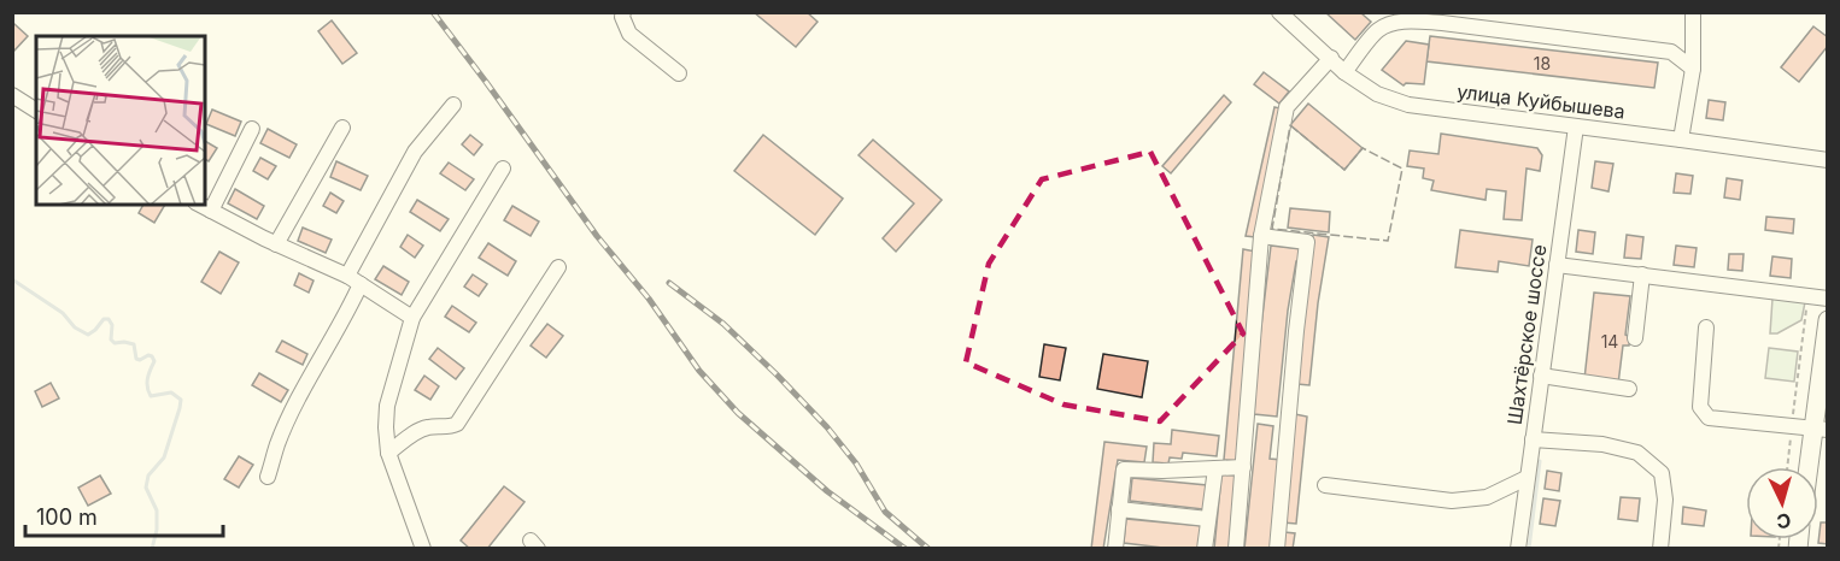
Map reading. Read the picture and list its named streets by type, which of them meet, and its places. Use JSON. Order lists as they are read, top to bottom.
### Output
{
  "streets": {
    "street": ["улица Куйбышева", "Шахтёрское шоссе"]
  },
  "crossings": [
    ["улица Куйбышева", "Шахтёрское шоссе"]
  ],
  "house_numbers": ["18", "14"],
  "scale_bar": "100 m",
  "north": "bottom"
}
